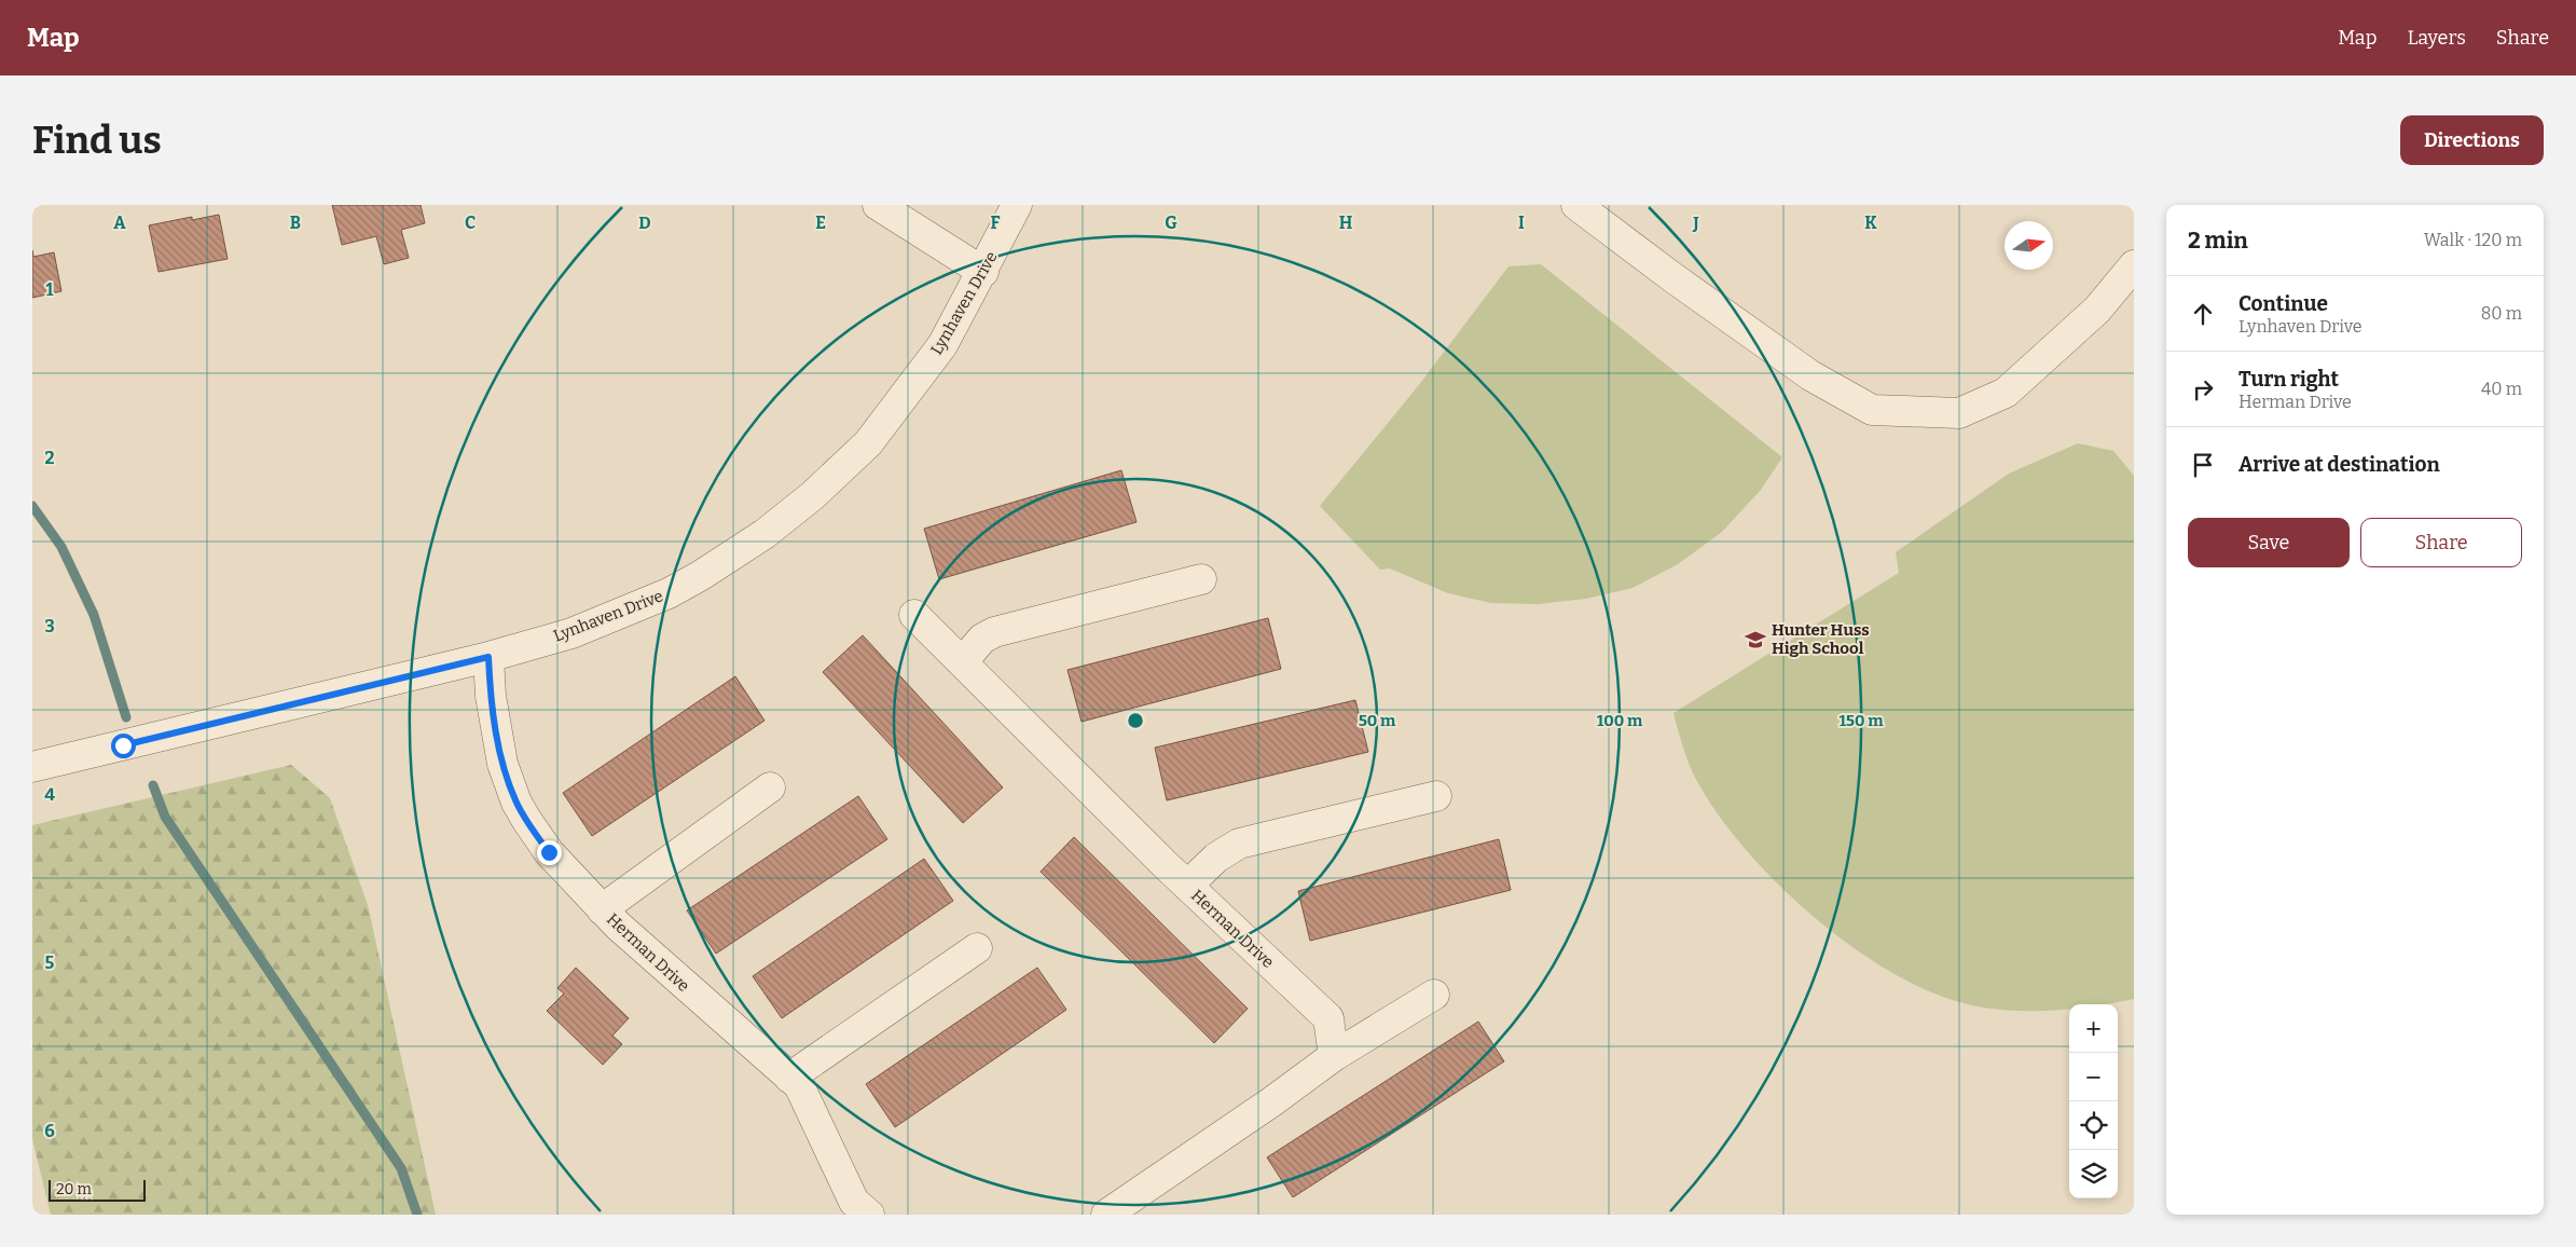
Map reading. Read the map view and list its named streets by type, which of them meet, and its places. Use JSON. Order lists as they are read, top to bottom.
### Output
{
  "streets": {
    "street": ["Lynhaven Drive", "Herman Drive"]
  },
  "crossings": [
    ["Lynhaven Drive", "Herman Drive"]
  ],
  "places": {
    "school or university": ["Hunter Huss High School"]
  },
  "scale_bar": "20 m",
  "north": "right",
  "page": {
    "header": "Map",
    "nav": ["Map", "Layers", "Share"],
    "buttons": [
      "Directions",
      ["Save", "Share"]
    ],
    "title": "Find us",
    "heading": ["2 min", "Walk · 120 m"],
    "list": [
      ["Continue", "Lynhaven Drive", "80 m"],
      ["Turn right", "Herman Drive", "40 m"],
      "Arrive at destination"
    ],
    "map_buttons": ["+", "−"],
    "scale": "20 m"
  },
  "grid": {
    "columns": [
      "A",
      "B",
      "C",
      "D",
      "E",
      "F",
      "G",
      "H",
      "I",
      "J",
      "K"
    ],
    "rows": [
      "1",
      "2",
      "3",
      "4",
      "5",
      "6"
    ]
  },
  "rings": ["50 m", "100 m", "150 m"]
}
